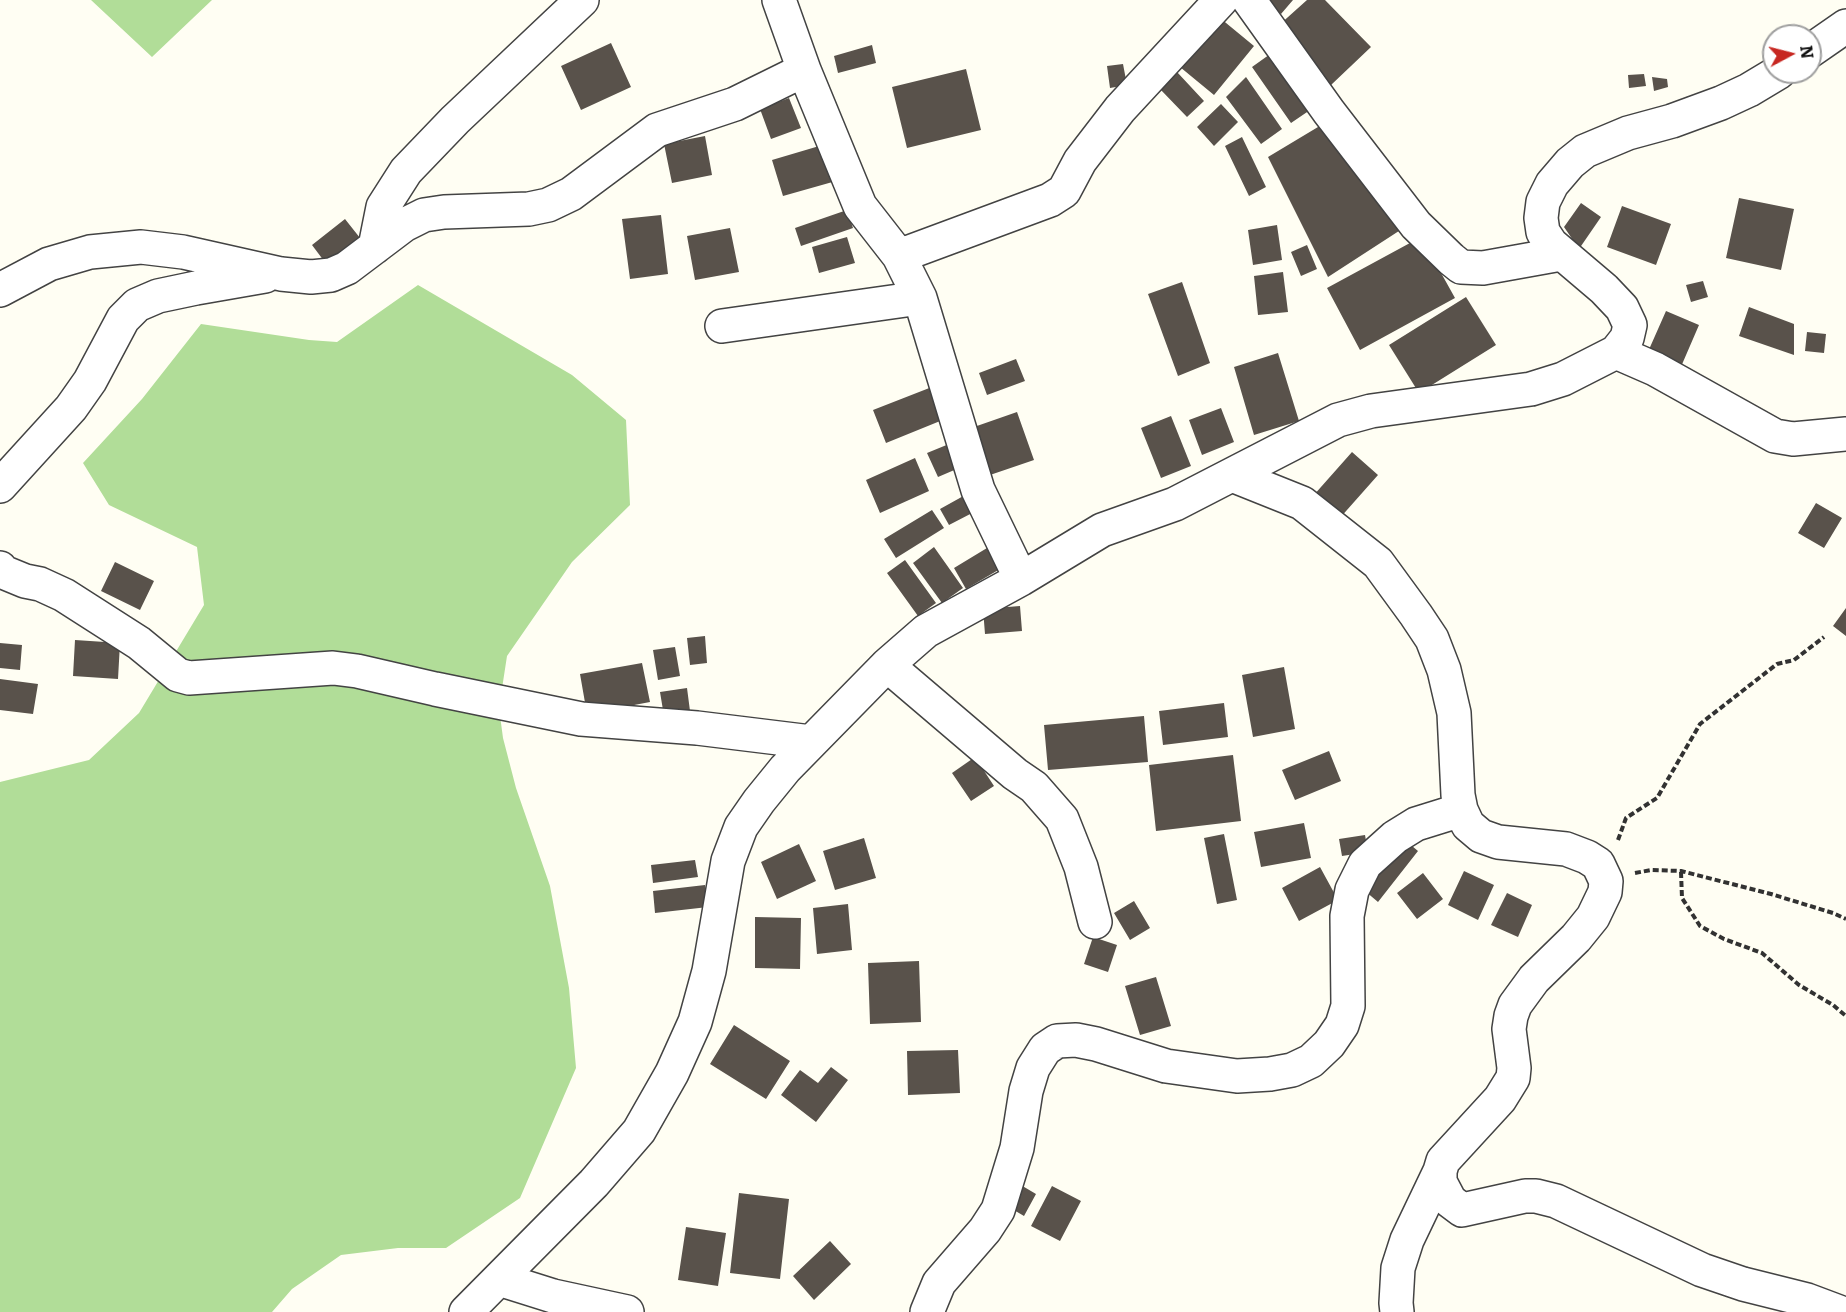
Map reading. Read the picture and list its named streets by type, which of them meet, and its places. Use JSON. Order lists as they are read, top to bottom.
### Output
{
  "north": "right"
}
